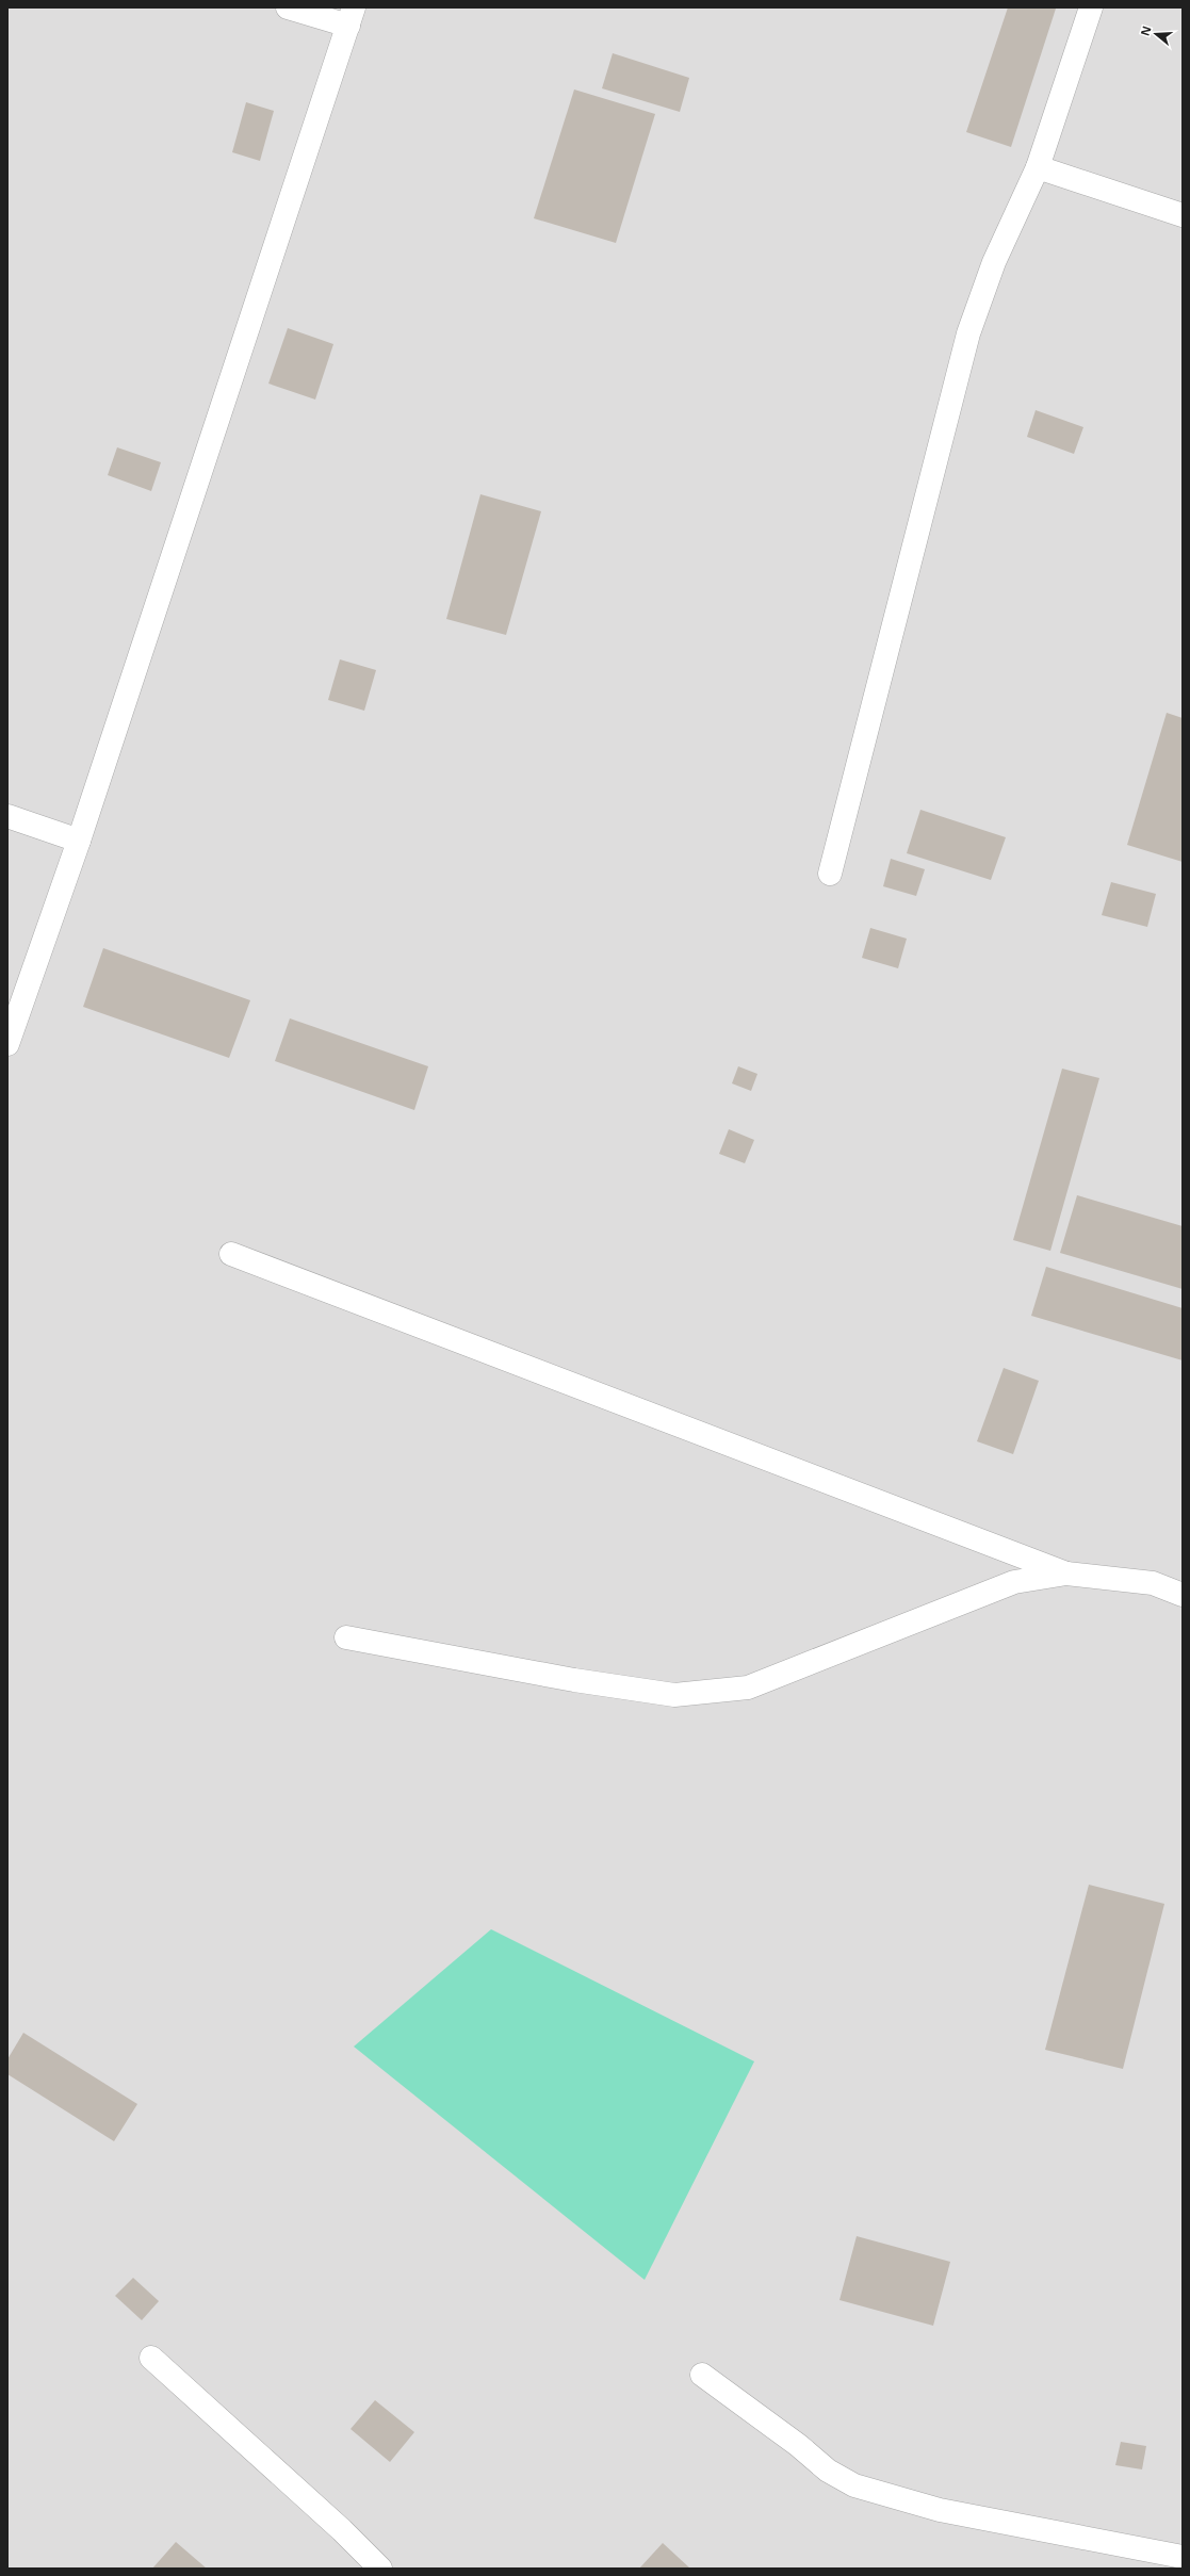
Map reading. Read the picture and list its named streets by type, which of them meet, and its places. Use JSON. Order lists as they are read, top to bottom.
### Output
{
  "north": "left"
}
